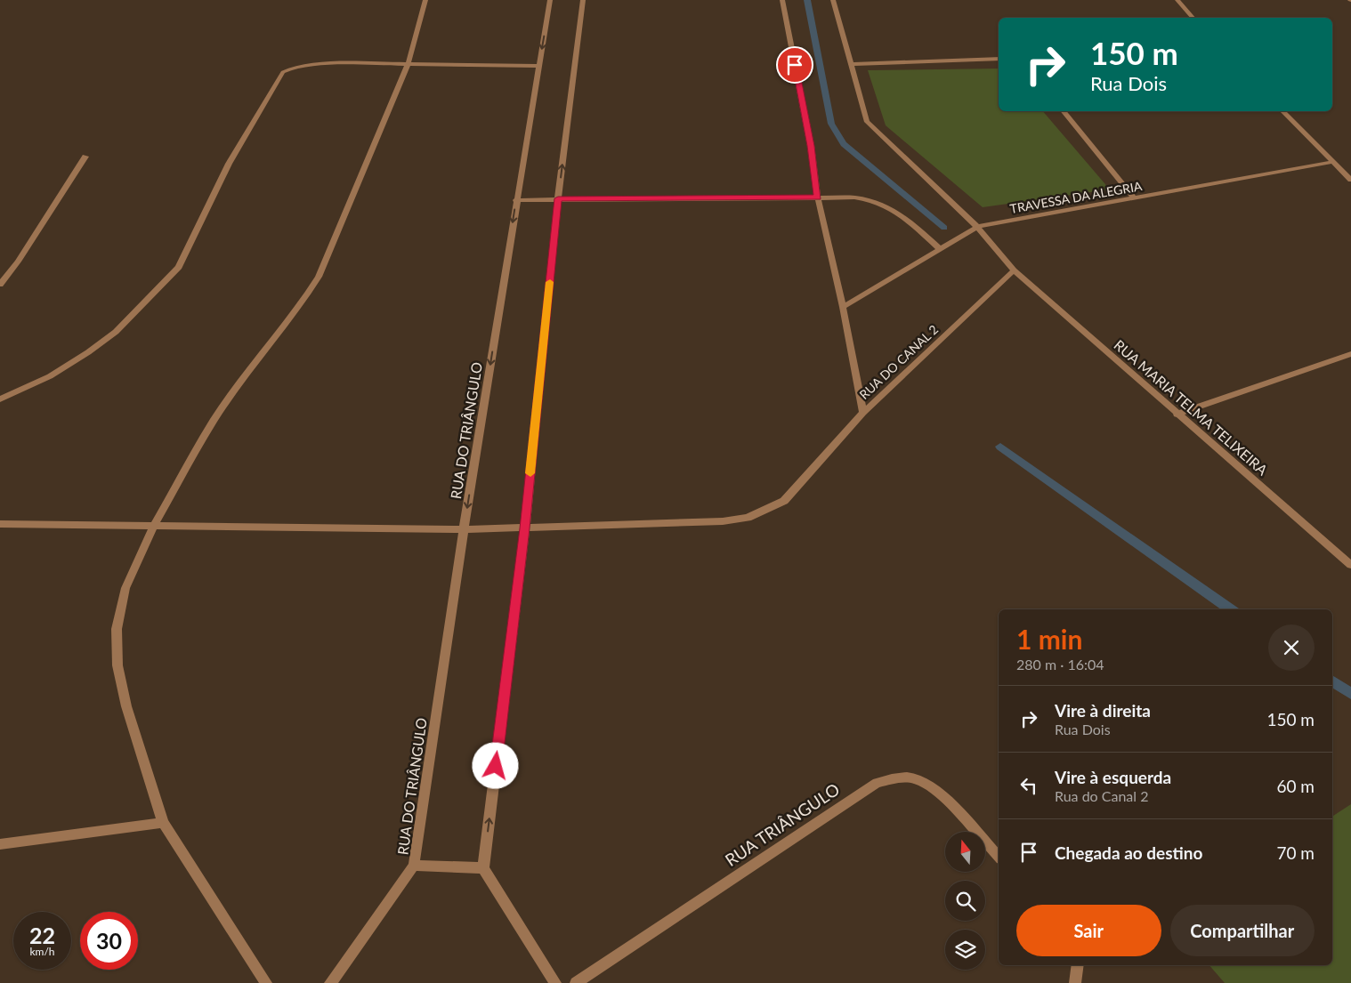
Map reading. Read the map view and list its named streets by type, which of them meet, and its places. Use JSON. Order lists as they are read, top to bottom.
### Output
{
  "streets": {
    "street": [
      "TRAVESSA DA ALEGRIA",
      "RUA DO CANAL 2",
      "RUA MARIA TELMA TELIXEIRA",
      "RUA DO TRIÂNGULO",
      "RUA TRIÂNGULO"
    ]
  },
  "crossings": [
    ["TRAVESSA DA ALEGRIA", "RUA DO CANAL 2"],
    ["RUA DO CANAL 2", "RUA MARIA TELMA TELIXEIRA"]
  ],
  "north": "top",
  "page": {
    "turn": ["150 m", "Rua Dois"],
    "heading": ["1 min", "280 m · 16:04"],
    "list": [
      {
        "name": "Vire à direita",
        "note": "Rua Dois",
        "value": "150 m"
      },
      {
        "name": "Vire à esquerda",
        "note": "Rua do Canal 2",
        "value": "60 m"
      },
      {
        "name": "Chegada ao destino",
        "value": "70 m"
      }
    ],
    "buttons": ["Sair", "Compartilhar"],
    "speed": "22 km/h",
    "limit": "30"
  }
}
